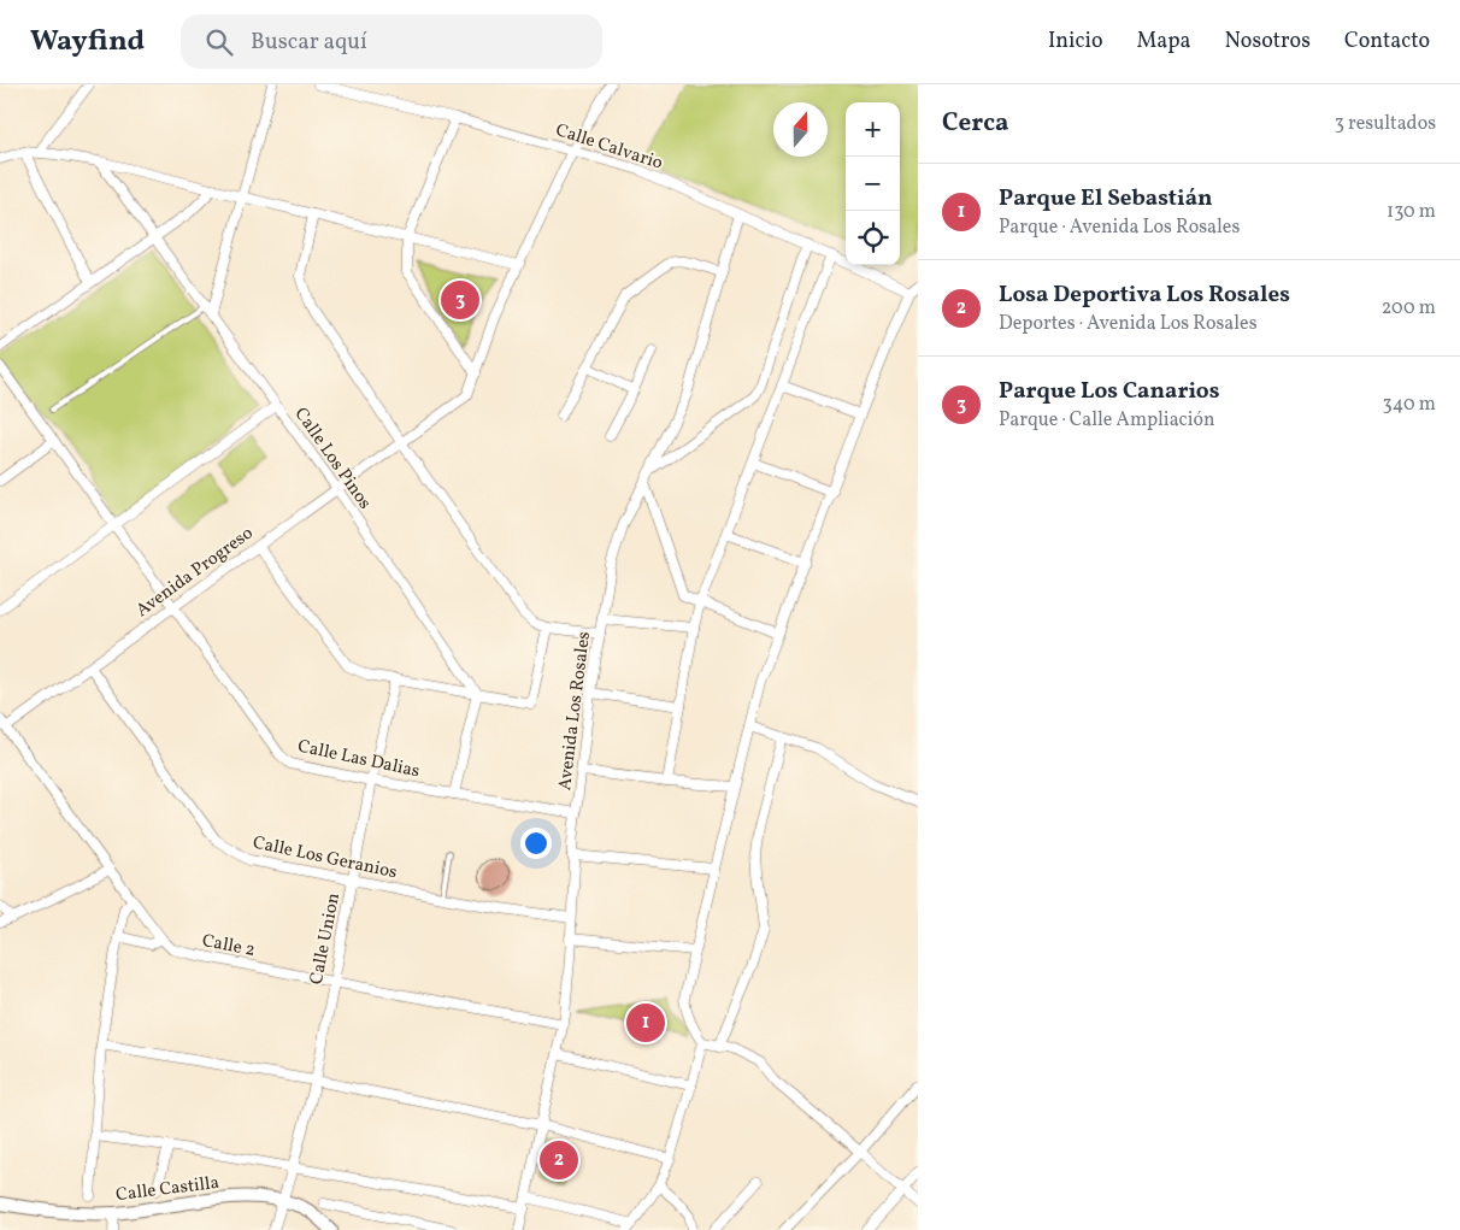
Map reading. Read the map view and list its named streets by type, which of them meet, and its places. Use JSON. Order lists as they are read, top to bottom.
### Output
{
  "streets": {
    "street": [
      "Calle Calvario",
      "Calle Los Pinos",
      "Avenida Progreso",
      "Avenida Los Rosales",
      "Calle Las Dalias",
      "Calle Los Geranios",
      "Calle Union",
      "Calle 2",
      "Calle Castilla"
    ]
  },
  "crossings": [
    ["Calle Calvario", "Avenida Progreso"],
    ["Calle Calvario", "Avenida Los Rosales"],
    ["Calle Los Pinos", "Avenida Progreso"],
    ["Avenida Progreso", "Calle Las Dalias"],
    ["Avenida Progreso", "Calle Los Geranios"],
    ["Avenida Progreso", "Calle 2"],
    ["Avenida Los Rosales", "Calle Las Dalias"],
    ["Avenida Los Rosales", "Calle Los Geranios"],
    ["Avenida Los Rosales", "Calle 2"],
    ["Calle Las Dalias", "Calle Union"],
    ["Calle Los Geranios", "Calle Union"],
    ["Calle Union", "Calle 2"],
    ["Calle Union", "Calle Castilla"]
  ],
  "north": "top",
  "page": {
    "header": "Wayfind",
    "search": "Buscar aquí",
    "nav": [
      "Inicio",
      "Mapa",
      "Nosotros",
      "Contacto"
    ],
    "heading": ["Cerca", "3 resultados"],
    "map_buttons": ["+", "−"],
    "list": [
      {
        "mark": "1",
        "name": "Parque El Sebastián",
        "note": "Parque · Avenida Los Rosales",
        "value": "130 m"
      },
      {
        "mark": "2",
        "name": "Losa Deportiva Los Rosales",
        "note": "Deportes · Avenida Los Rosales",
        "value": "200 m"
      },
      {
        "mark": "3",
        "name": "Parque Los Canarios",
        "note": "Parque · Calle Ampliación",
        "value": "340 m"
      }
    ],
    "pins": ["3", "1", "2"]
  }
}
